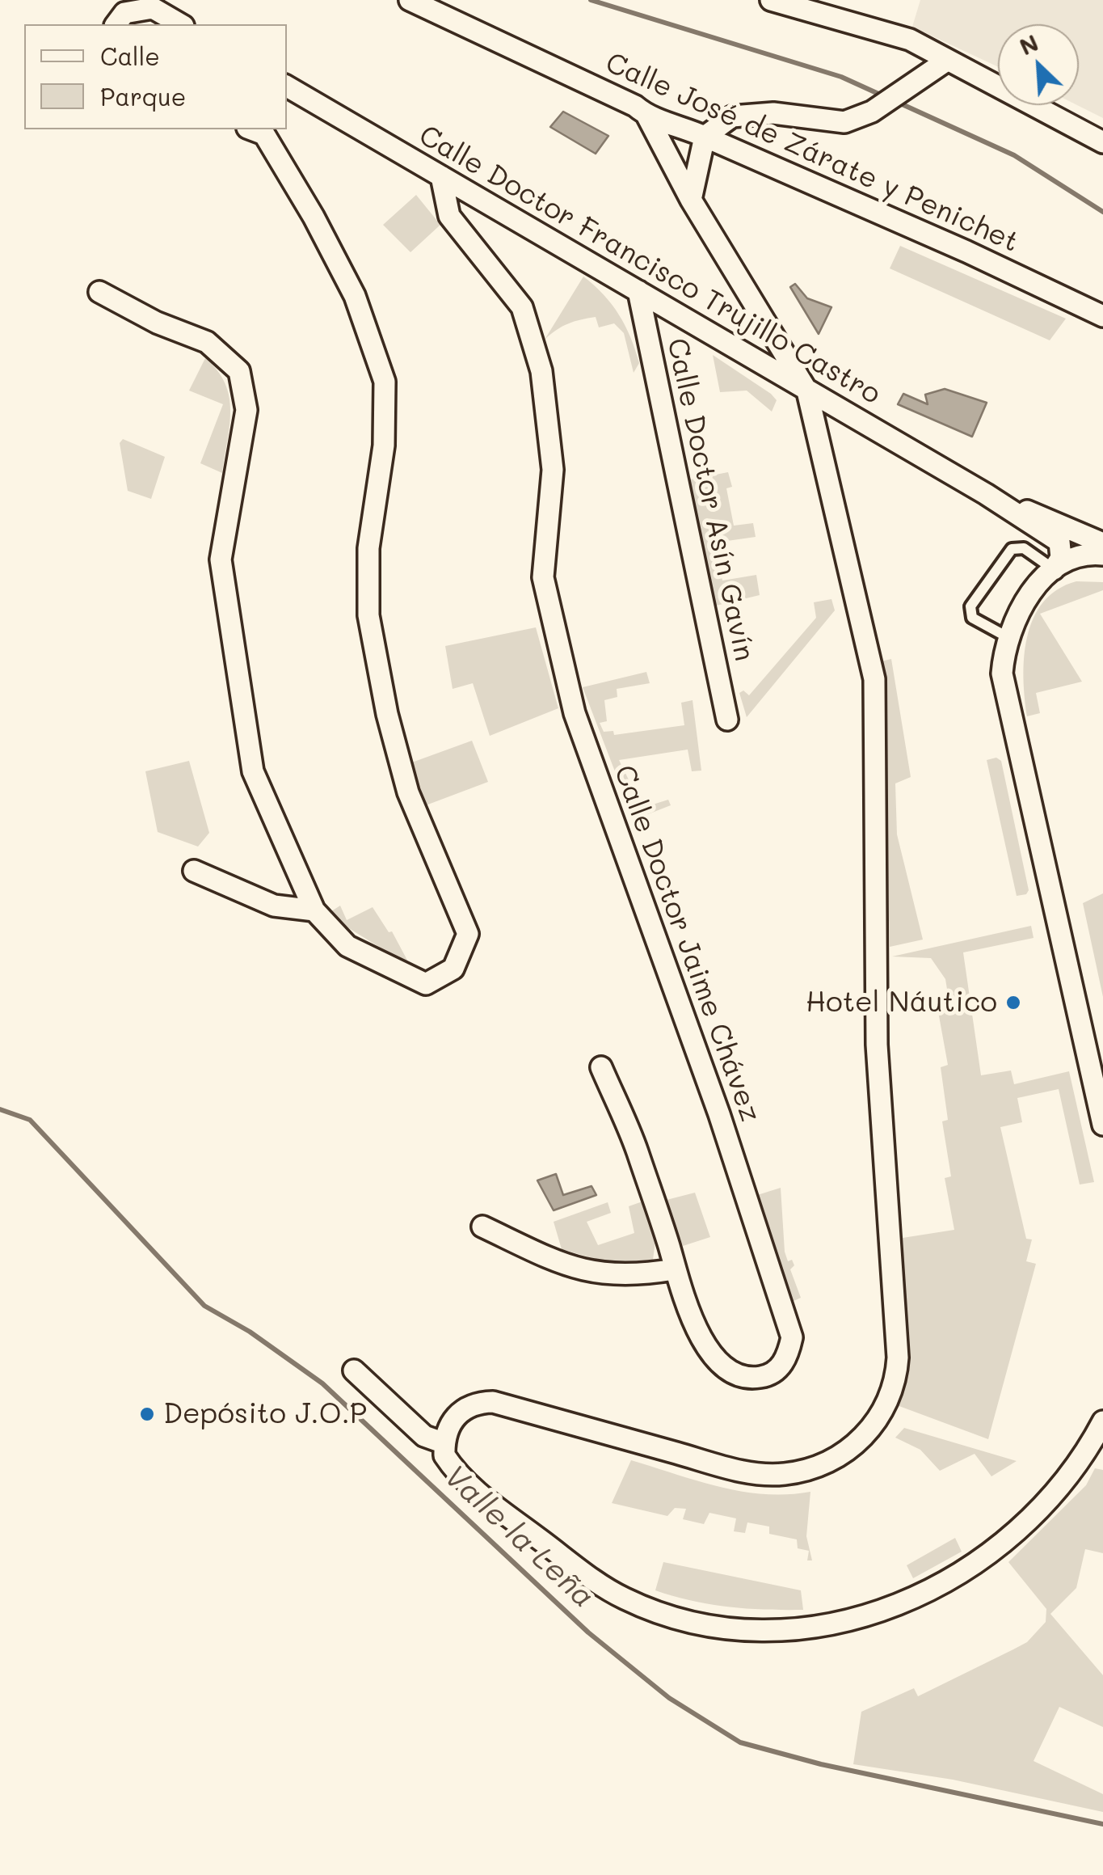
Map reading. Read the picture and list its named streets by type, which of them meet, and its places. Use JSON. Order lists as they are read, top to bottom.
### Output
{
  "streets": {
    "street": [
      "Calle José de Zárate y Penichet",
      "Calle Doctor Francisco Trujillo Castro",
      "Calle Doctor Asín Gavín",
      "Calle Doctor Jaime Chávez"
    ]
  },
  "crossings": [
    ["Calle Doctor Francisco Trujillo Castro", "Calle Doctor Asín Gavín"],
    ["Calle Doctor Francisco Trujillo Castro", "Calle Doctor Jaime Chávez"]
  ],
  "water": ["Valle la Leña"],
  "places": ["Hotel Náutico", "Depósito J.O.P"],
  "legend": ["Calle", "Parque"],
  "north": "top left"
}
